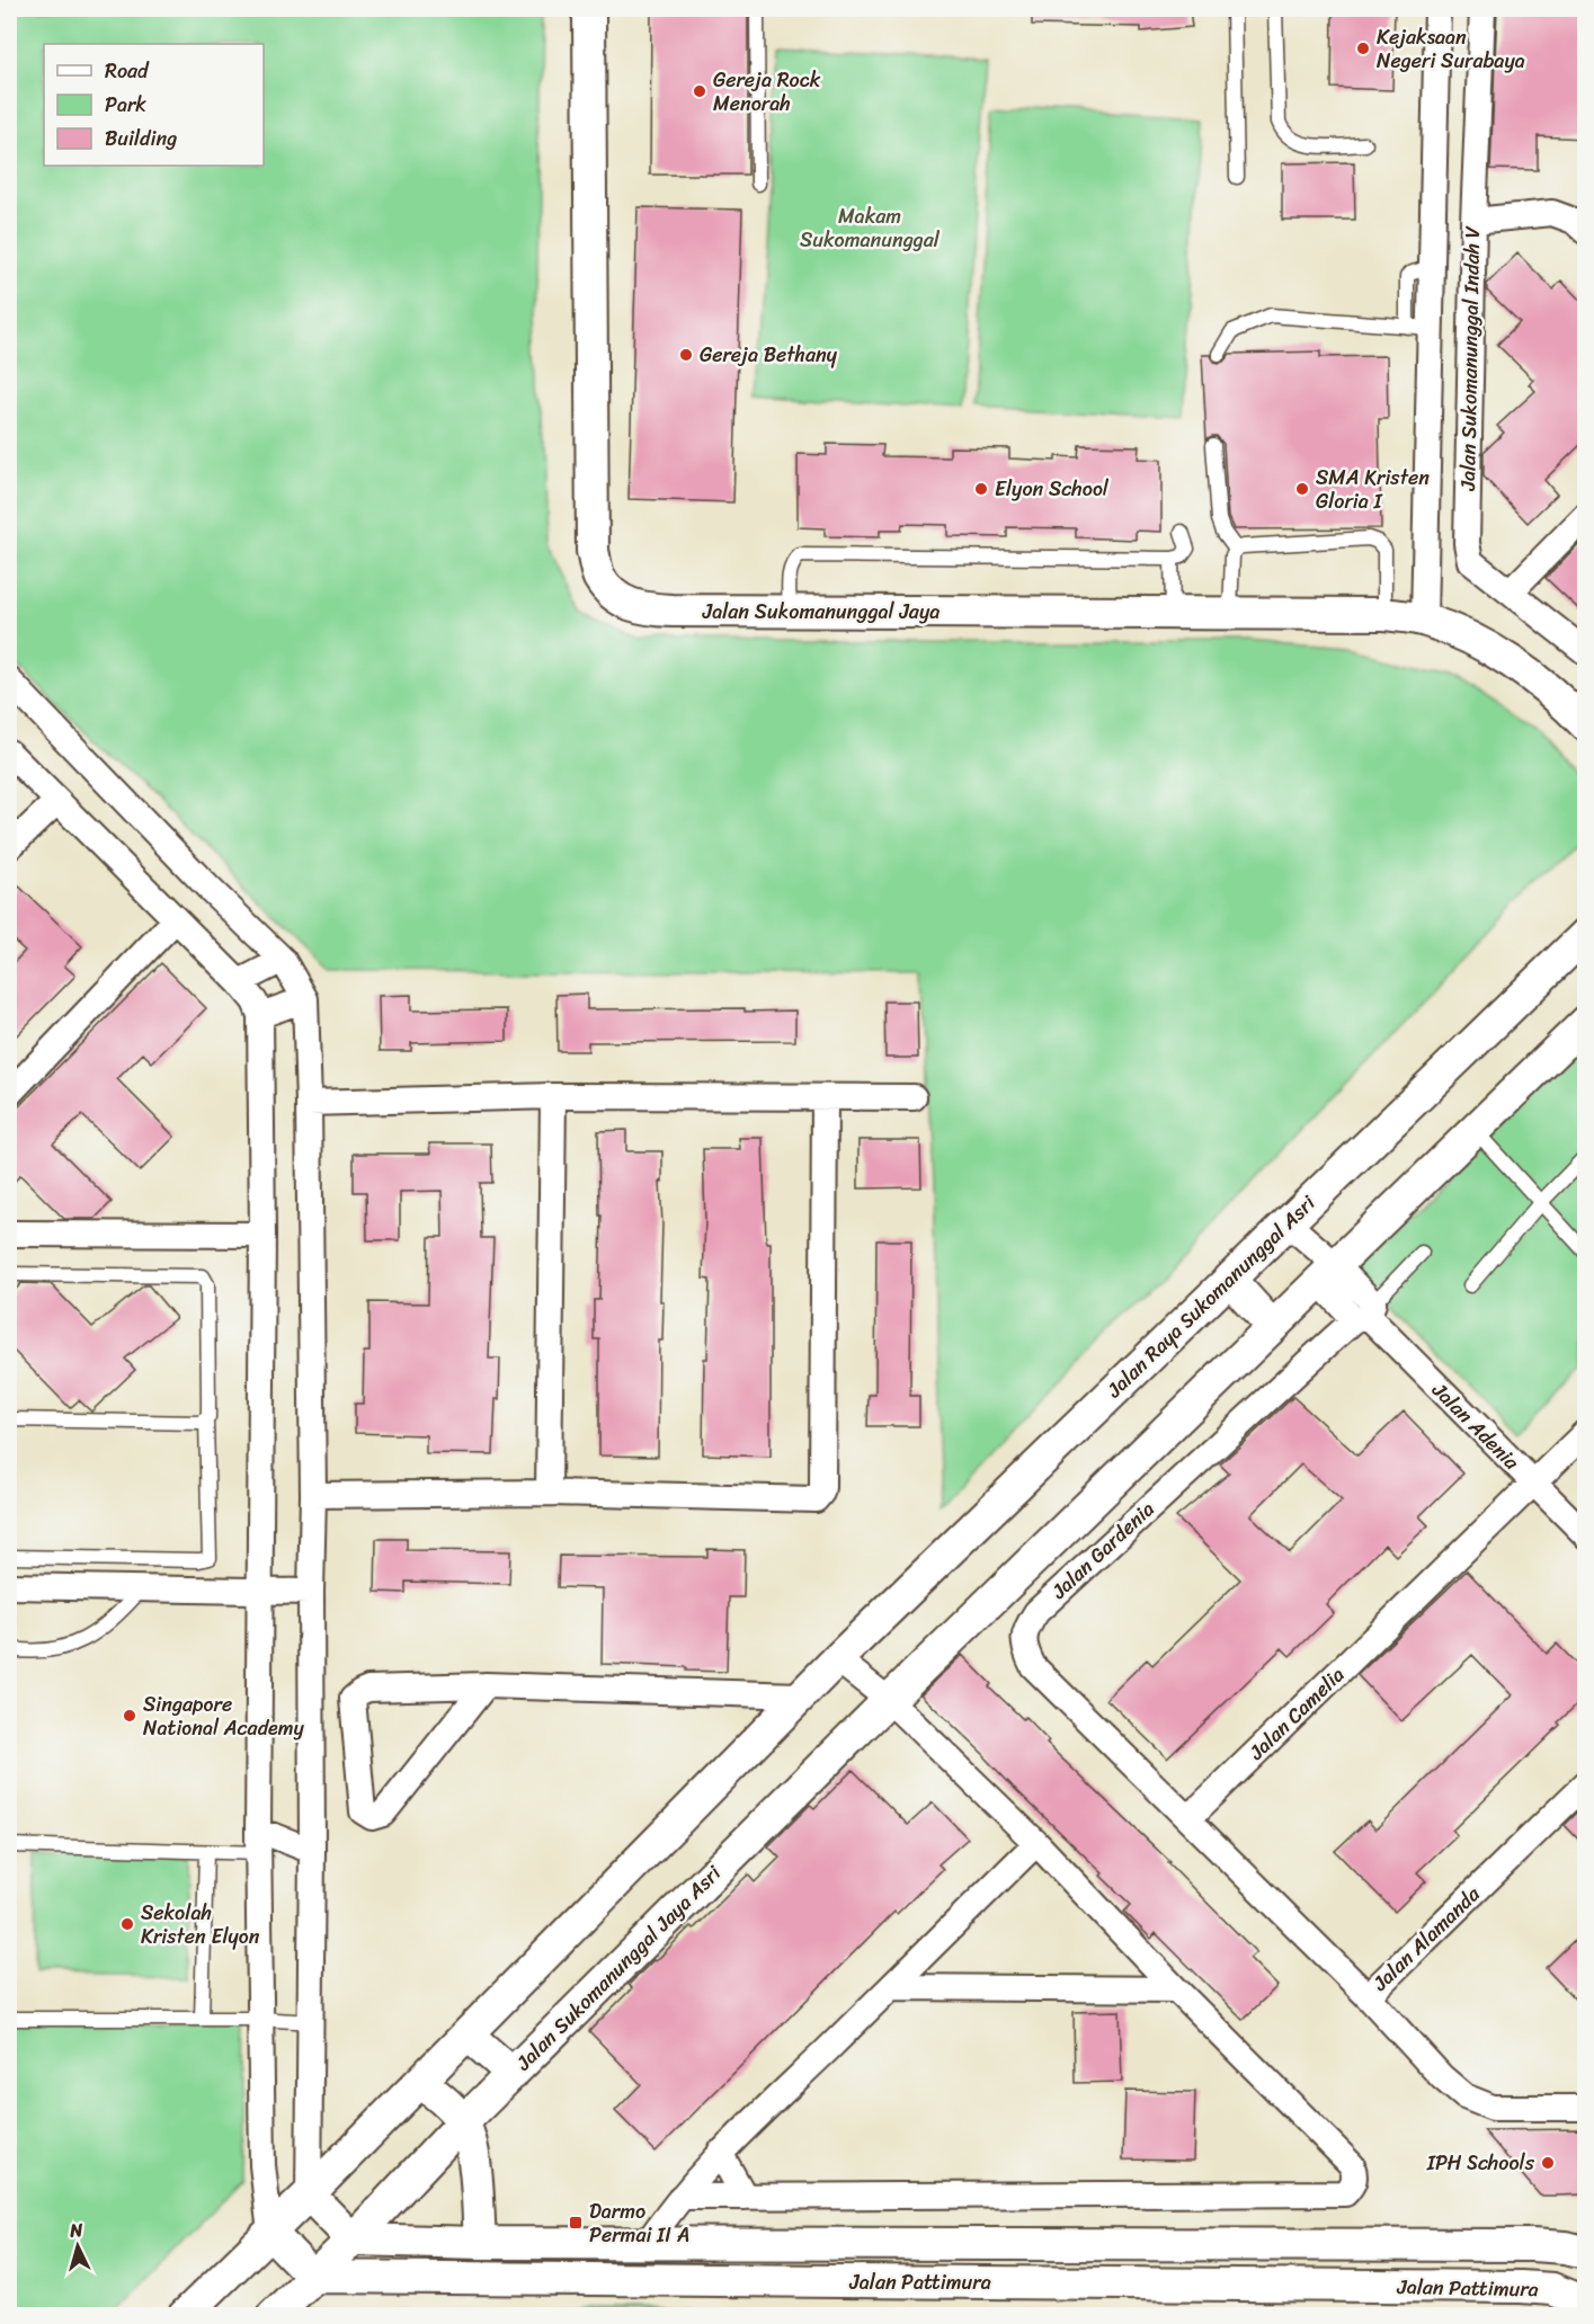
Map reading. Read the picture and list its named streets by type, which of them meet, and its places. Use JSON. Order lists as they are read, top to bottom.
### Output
{
  "streets": {
    "street": [
      "Jalan Sukomanunggal Indah V",
      "Jalan Sukomanunggal Jaya",
      "Jalan Raya Sukomanunggal Asri",
      "Jalan Adenia",
      "Jalan Gardenia",
      "Jalan Camelia",
      "Jalan Alamanda",
      "Jalan Sukomanunggal Jaya Asri",
      "Jalan Pattimura"
    ]
  },
  "crossings": [
    ["Jalan Raya Sukomanunggal Asri", "Jalan Adenia"],
    ["Jalan Adenia", "Jalan Gardenia"],
    ["Jalan Adenia", "Jalan Camelia"],
    ["Jalan Gardenia", "Jalan Camelia"],
    ["Jalan Sukomanunggal Jaya Asri", "Jalan Pattimura"]
  ],
  "parks": ["Makam Sukomanunggal"],
  "places": {
    "other": [
      "Kejaksaan Negeri Surabaya",
      "Gereja Rock Menorah",
      "Gereja Bethany",
      "Elyon School",
      "SMA Kristen Gloria I",
      "Singapore National Academy",
      "Sekolah Kristen Elyon",
      "IPH Schools"
    ],
    "transit": ["Darmo Permai II A"]
  },
  "legend": ["Road", "Park", "Building"],
  "north": "top"
}
